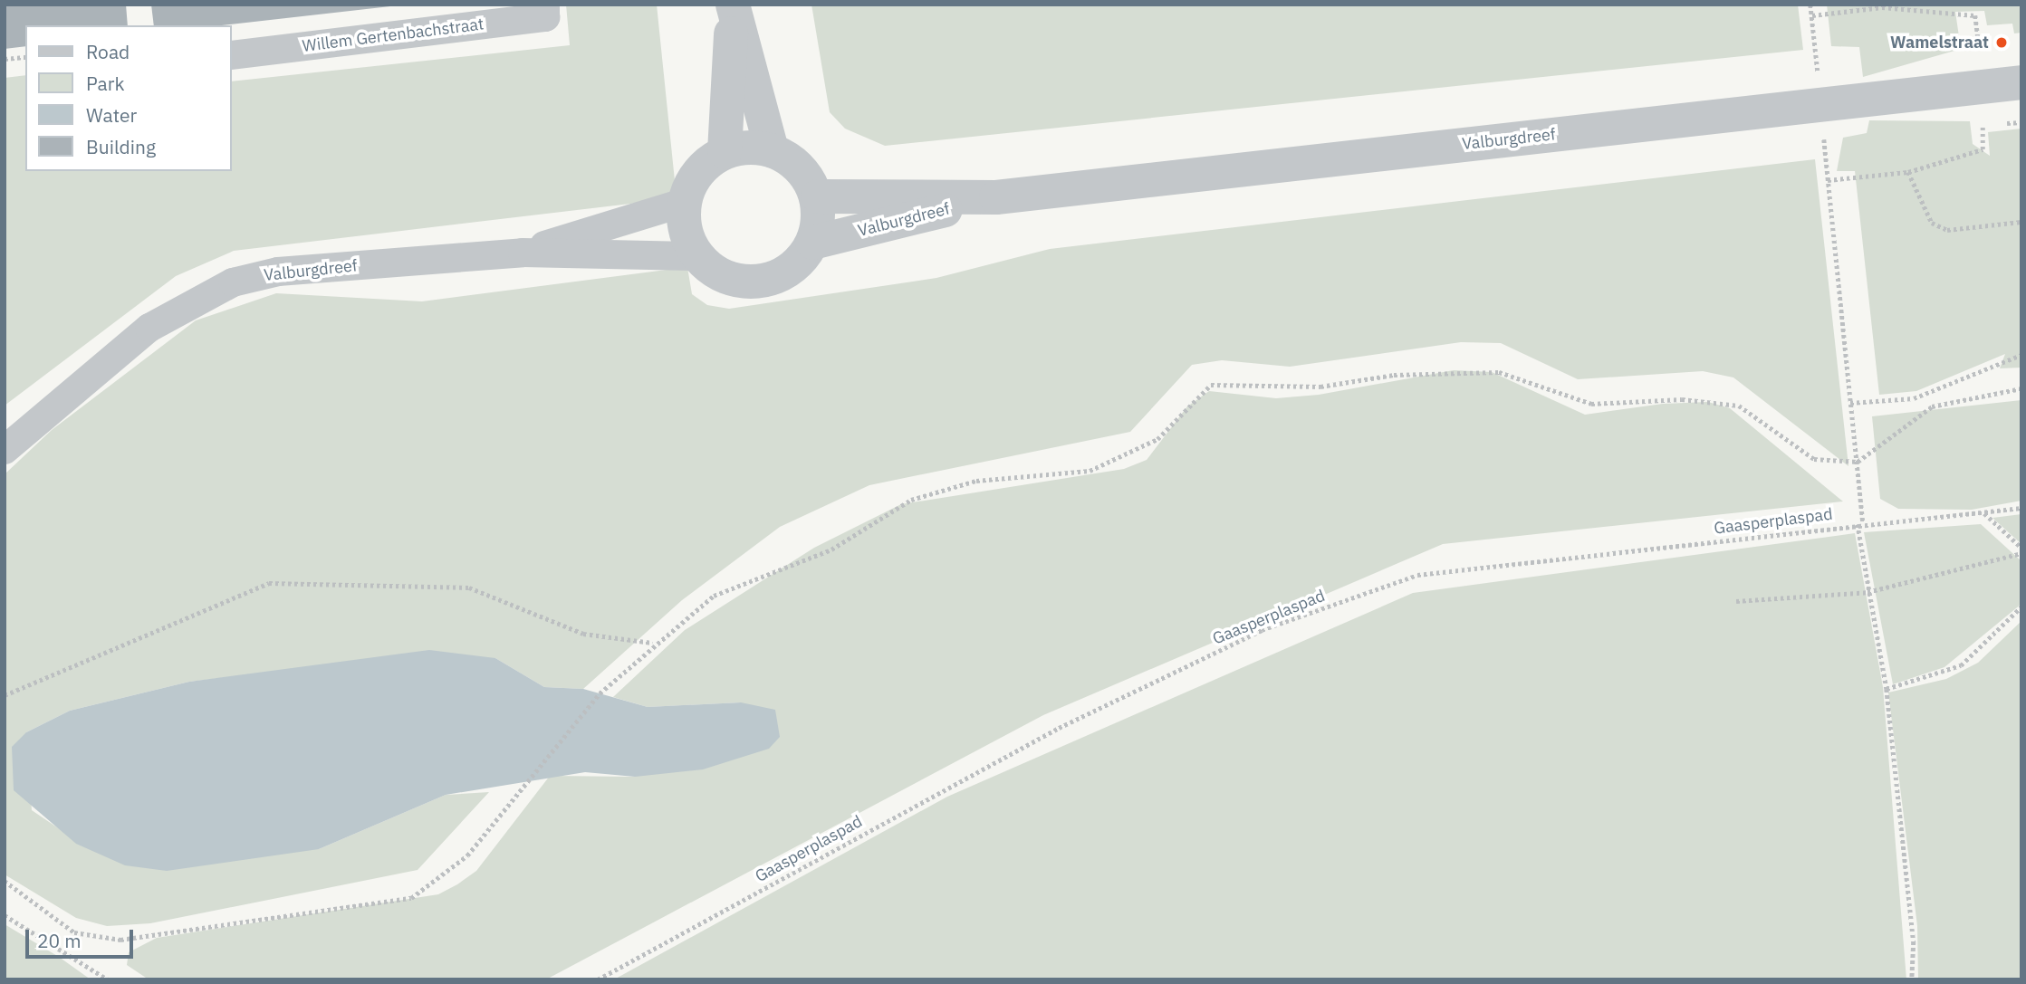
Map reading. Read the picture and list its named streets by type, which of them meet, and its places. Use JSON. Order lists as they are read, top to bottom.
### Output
{
  "streets": {
    "street": ["Willem Gertenbachstraat", "Valburgdreef"],
    "path": ["Gaasperplaspad"]
  },
  "places": ["Wamelstraat"],
  "legend": [
    "Road",
    "Park",
    "Water",
    "Building"
  ],
  "scale_bar": "20 m"
}
